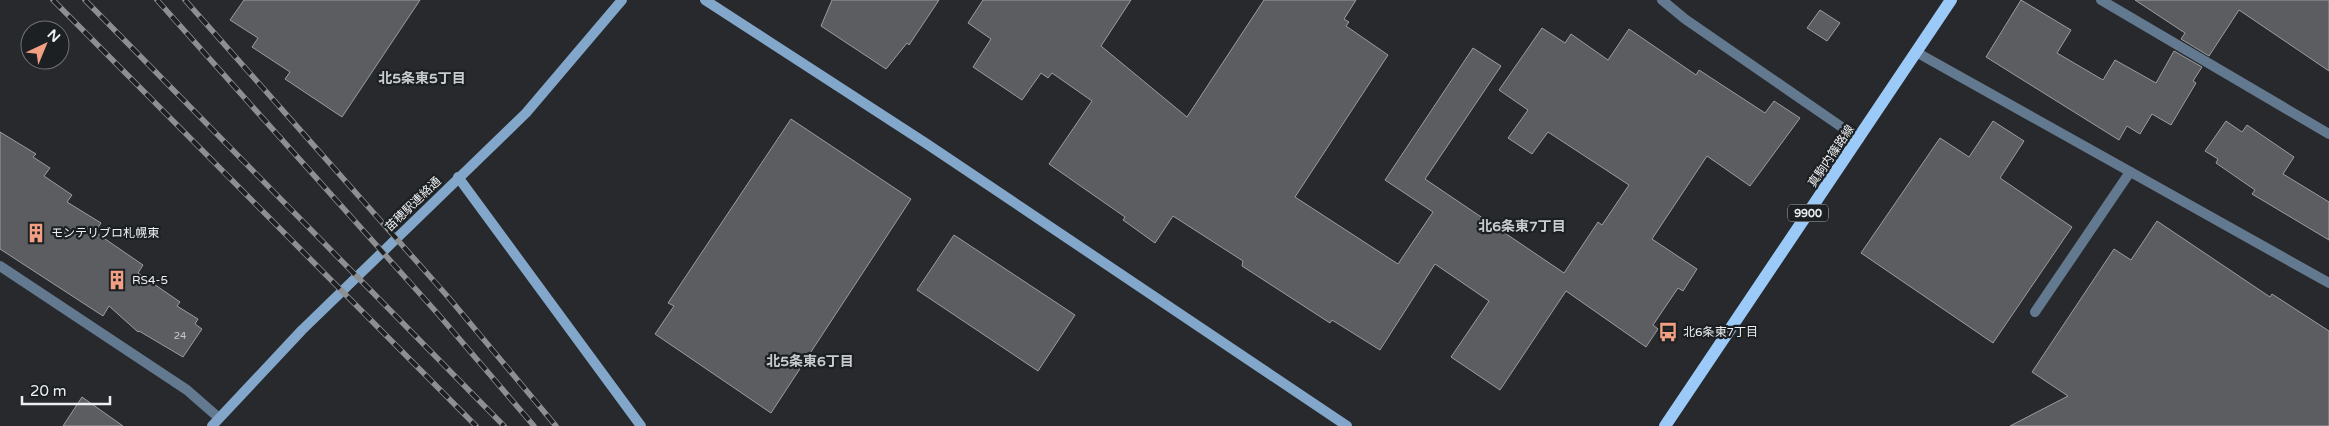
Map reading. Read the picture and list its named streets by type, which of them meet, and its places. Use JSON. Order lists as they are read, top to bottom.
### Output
{
  "streets": {
    "main road": ["真駒内篠路線", "9900"],
    "street": ["苗穂駅連絡通"]
  },
  "districts": ["北5条東5丁目", "北6条東7丁目", "北5条東6丁目"],
  "places": {
    "building": ["モンテリブロ札幌東", "RS4-5"],
    "bus stop": ["北6条東7丁目"]
  },
  "house_numbers": ["24"],
  "scale_bar": "20 m",
  "north": "top right"
}
